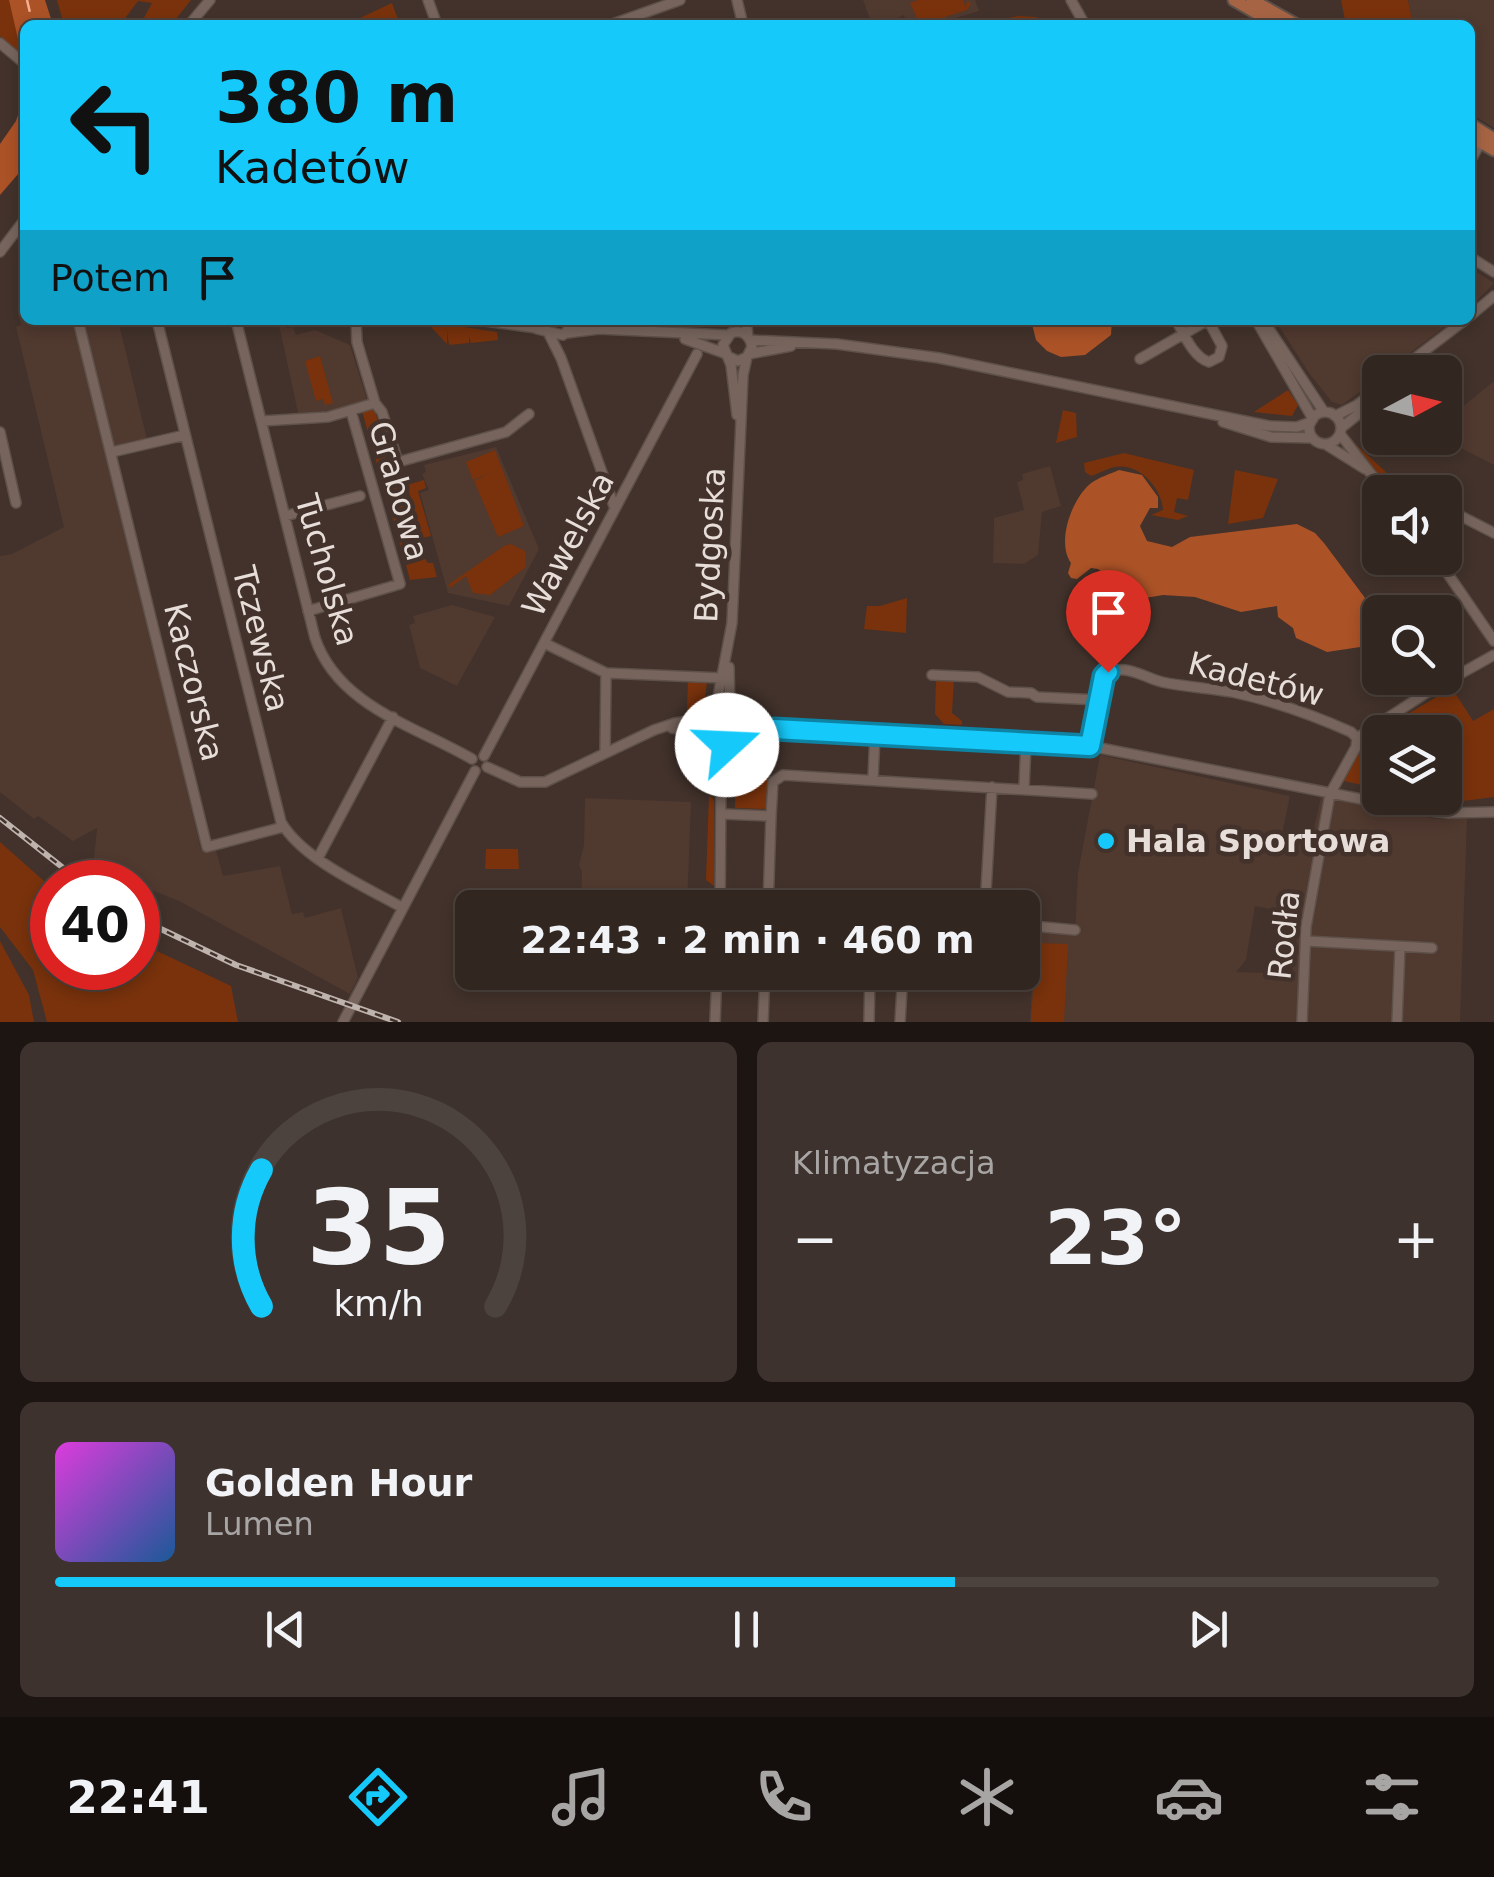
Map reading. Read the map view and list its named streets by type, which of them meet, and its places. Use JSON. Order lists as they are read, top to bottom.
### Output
{
  "streets": {
    "street": [
      "Grabowa",
      "Wawelska",
      "Bydgoska",
      "Tucholska",
      "Tczewska",
      "Kadetów",
      "Kaczorska",
      "Rodła"
    ]
  },
  "crossings": [
    ["Grabowa", "Tucholska"],
    ["Wawelska", "Tucholska"],
    ["Tczewska", "Kaczorska"],
    ["Kadetów", "Rodła"]
  ],
  "places": ["Hala Sportowa"],
  "north": "right",
  "page": {
    "turn": ["380 m", "Kadetów"],
    "then": "Potem",
    "limit": "40",
    "trip": "22:43 · 2 min · 460 m",
    "tile": "Klimatyzacja",
    "heat": ["−", "23°", "+"],
    "song": ["Golden Hour", "Lumen"],
    "tabs": "22:41",
    "gauge": ["35", "km/h"]
  }
}
